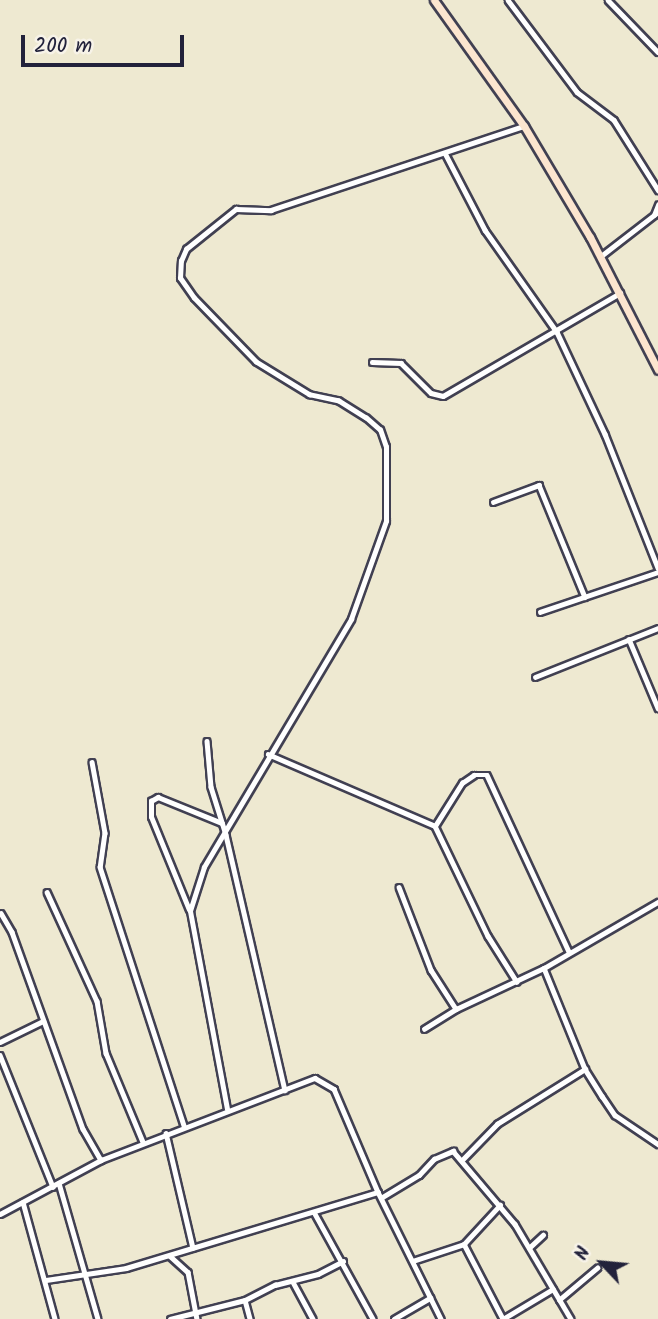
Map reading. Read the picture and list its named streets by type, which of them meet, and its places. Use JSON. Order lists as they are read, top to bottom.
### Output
{
  "scale_bar": "200 m",
  "north": "top left"
}
